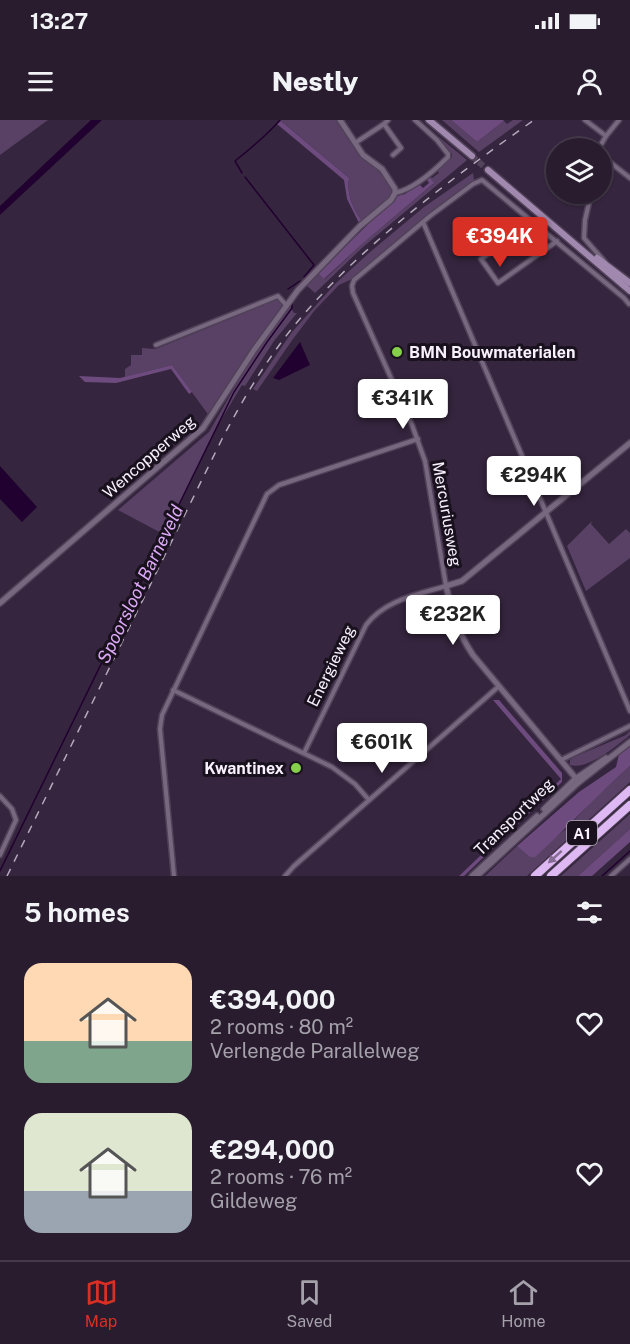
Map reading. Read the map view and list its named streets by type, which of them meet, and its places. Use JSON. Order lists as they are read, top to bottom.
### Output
{
  "streets": {
    "highway": ["A1"],
    "street": [
      "Wencopperweg",
      "Mercuriusweg",
      "Energieweg",
      "Transportweg"
    ]
  },
  "crossings": [
    ["Mercuriusweg", "Energieweg"],
    ["Mercuriusweg", "Transportweg"]
  ],
  "water": ["Spoorsloot Barneveld"],
  "places": ["BMN Bouwmaterialen", "Kwantinex"],
  "page": {
    "status": "13:27",
    "header": "Nestly",
    "price": [
      "€394K",
      "€341K",
      "€294K",
      "€232K",
      "€601K"
    ],
    "heading": "5 homes",
    "list": [
      {
        "name": "€394,000",
        "note": "2 rooms · 80 m² · Verlengde Parallelweg"
      },
      {
        "name": "€294,000",
        "note": "2 rooms · 76 m² · Gildeweg"
      }
    ],
    "tabs": ["Map", "Saved", "Home"]
  }
}
